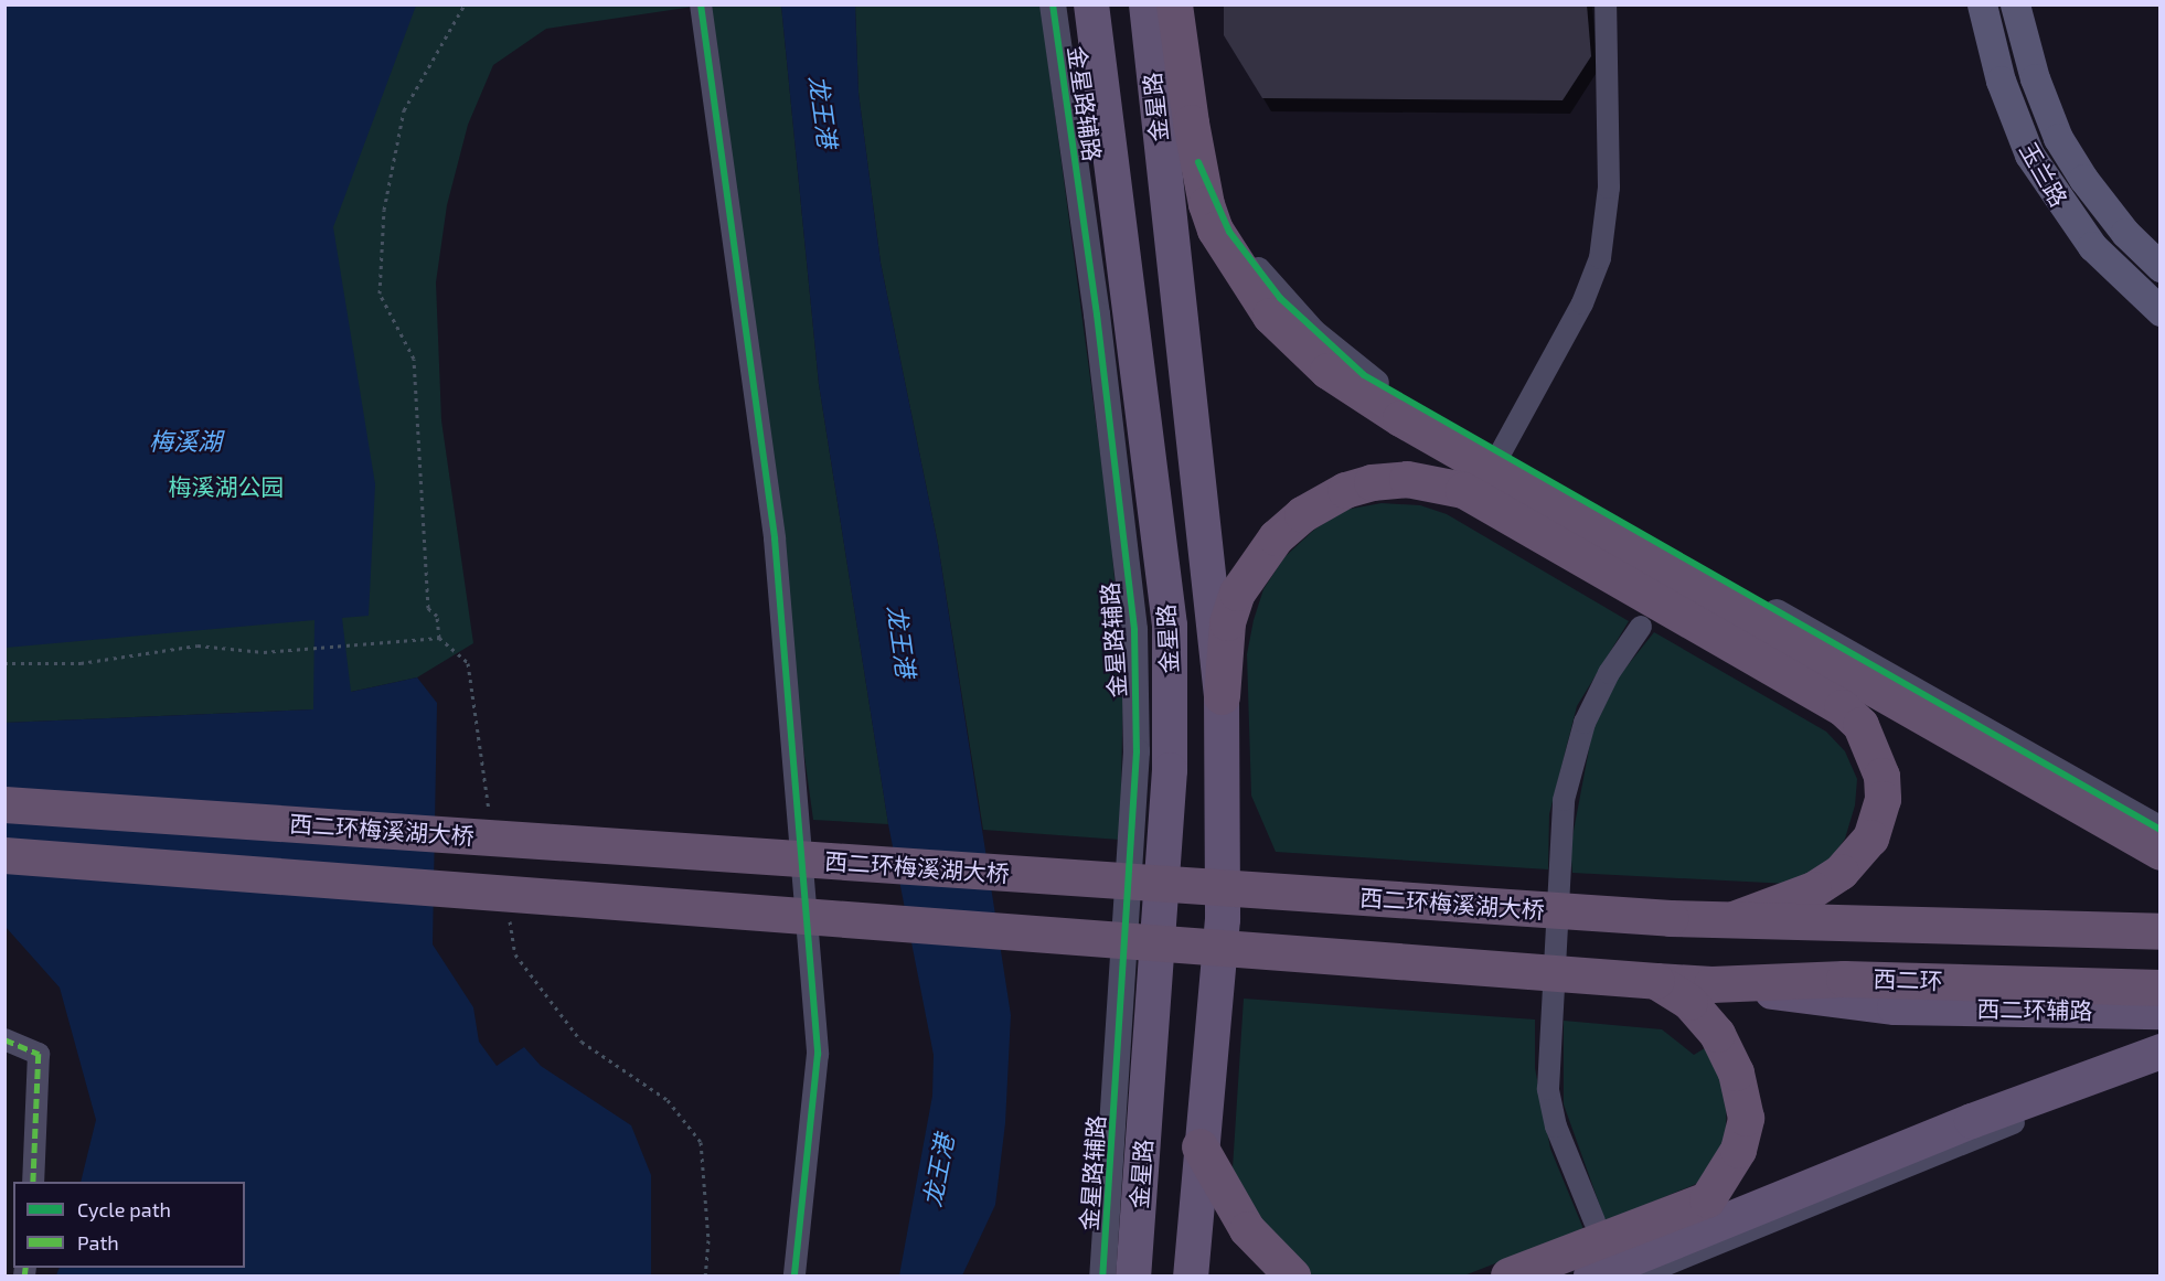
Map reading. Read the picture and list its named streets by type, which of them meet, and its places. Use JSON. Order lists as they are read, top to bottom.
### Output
{
  "streets": {
    "highway": ["西二环梅溪湖大桥", "西二环"],
    "main road": ["金星路", "玉兰路", "西二环辅路"],
    "street": ["金星路辅路"]
  },
  "crossings": [
    ["西二环", "西二环辅路"]
  ],
  "water": ["龙王港", "梅溪湖"],
  "parks": ["梅溪湖公园"],
  "legend": ["Cycle path", "Path"]
}
